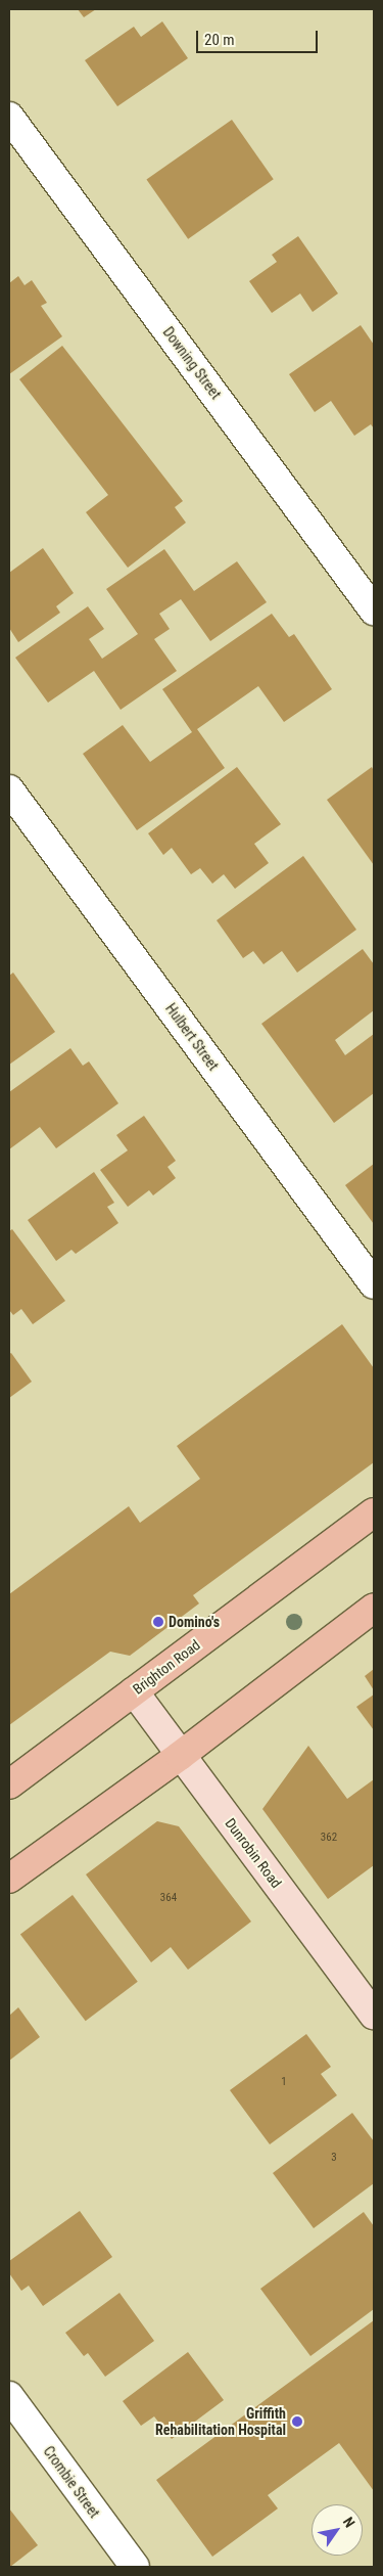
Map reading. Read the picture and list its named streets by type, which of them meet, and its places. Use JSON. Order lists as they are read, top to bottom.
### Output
{
  "streets": {
    "main road": ["Brighton Road"],
    "street": [
      "Downing Street",
      "Hulbert Street",
      "Dunrobin Road",
      "Crombie Street"
    ]
  },
  "crossings": [
    ["Brighton Road", "Dunrobin Road"]
  ],
  "places": ["Domino's", "Griffith Rehabilitation Hospital"],
  "house_numbers": [
    "362",
    "364",
    "1",
    "3"
  ],
  "scale_bar": "20 m",
  "north": "top right"
}
